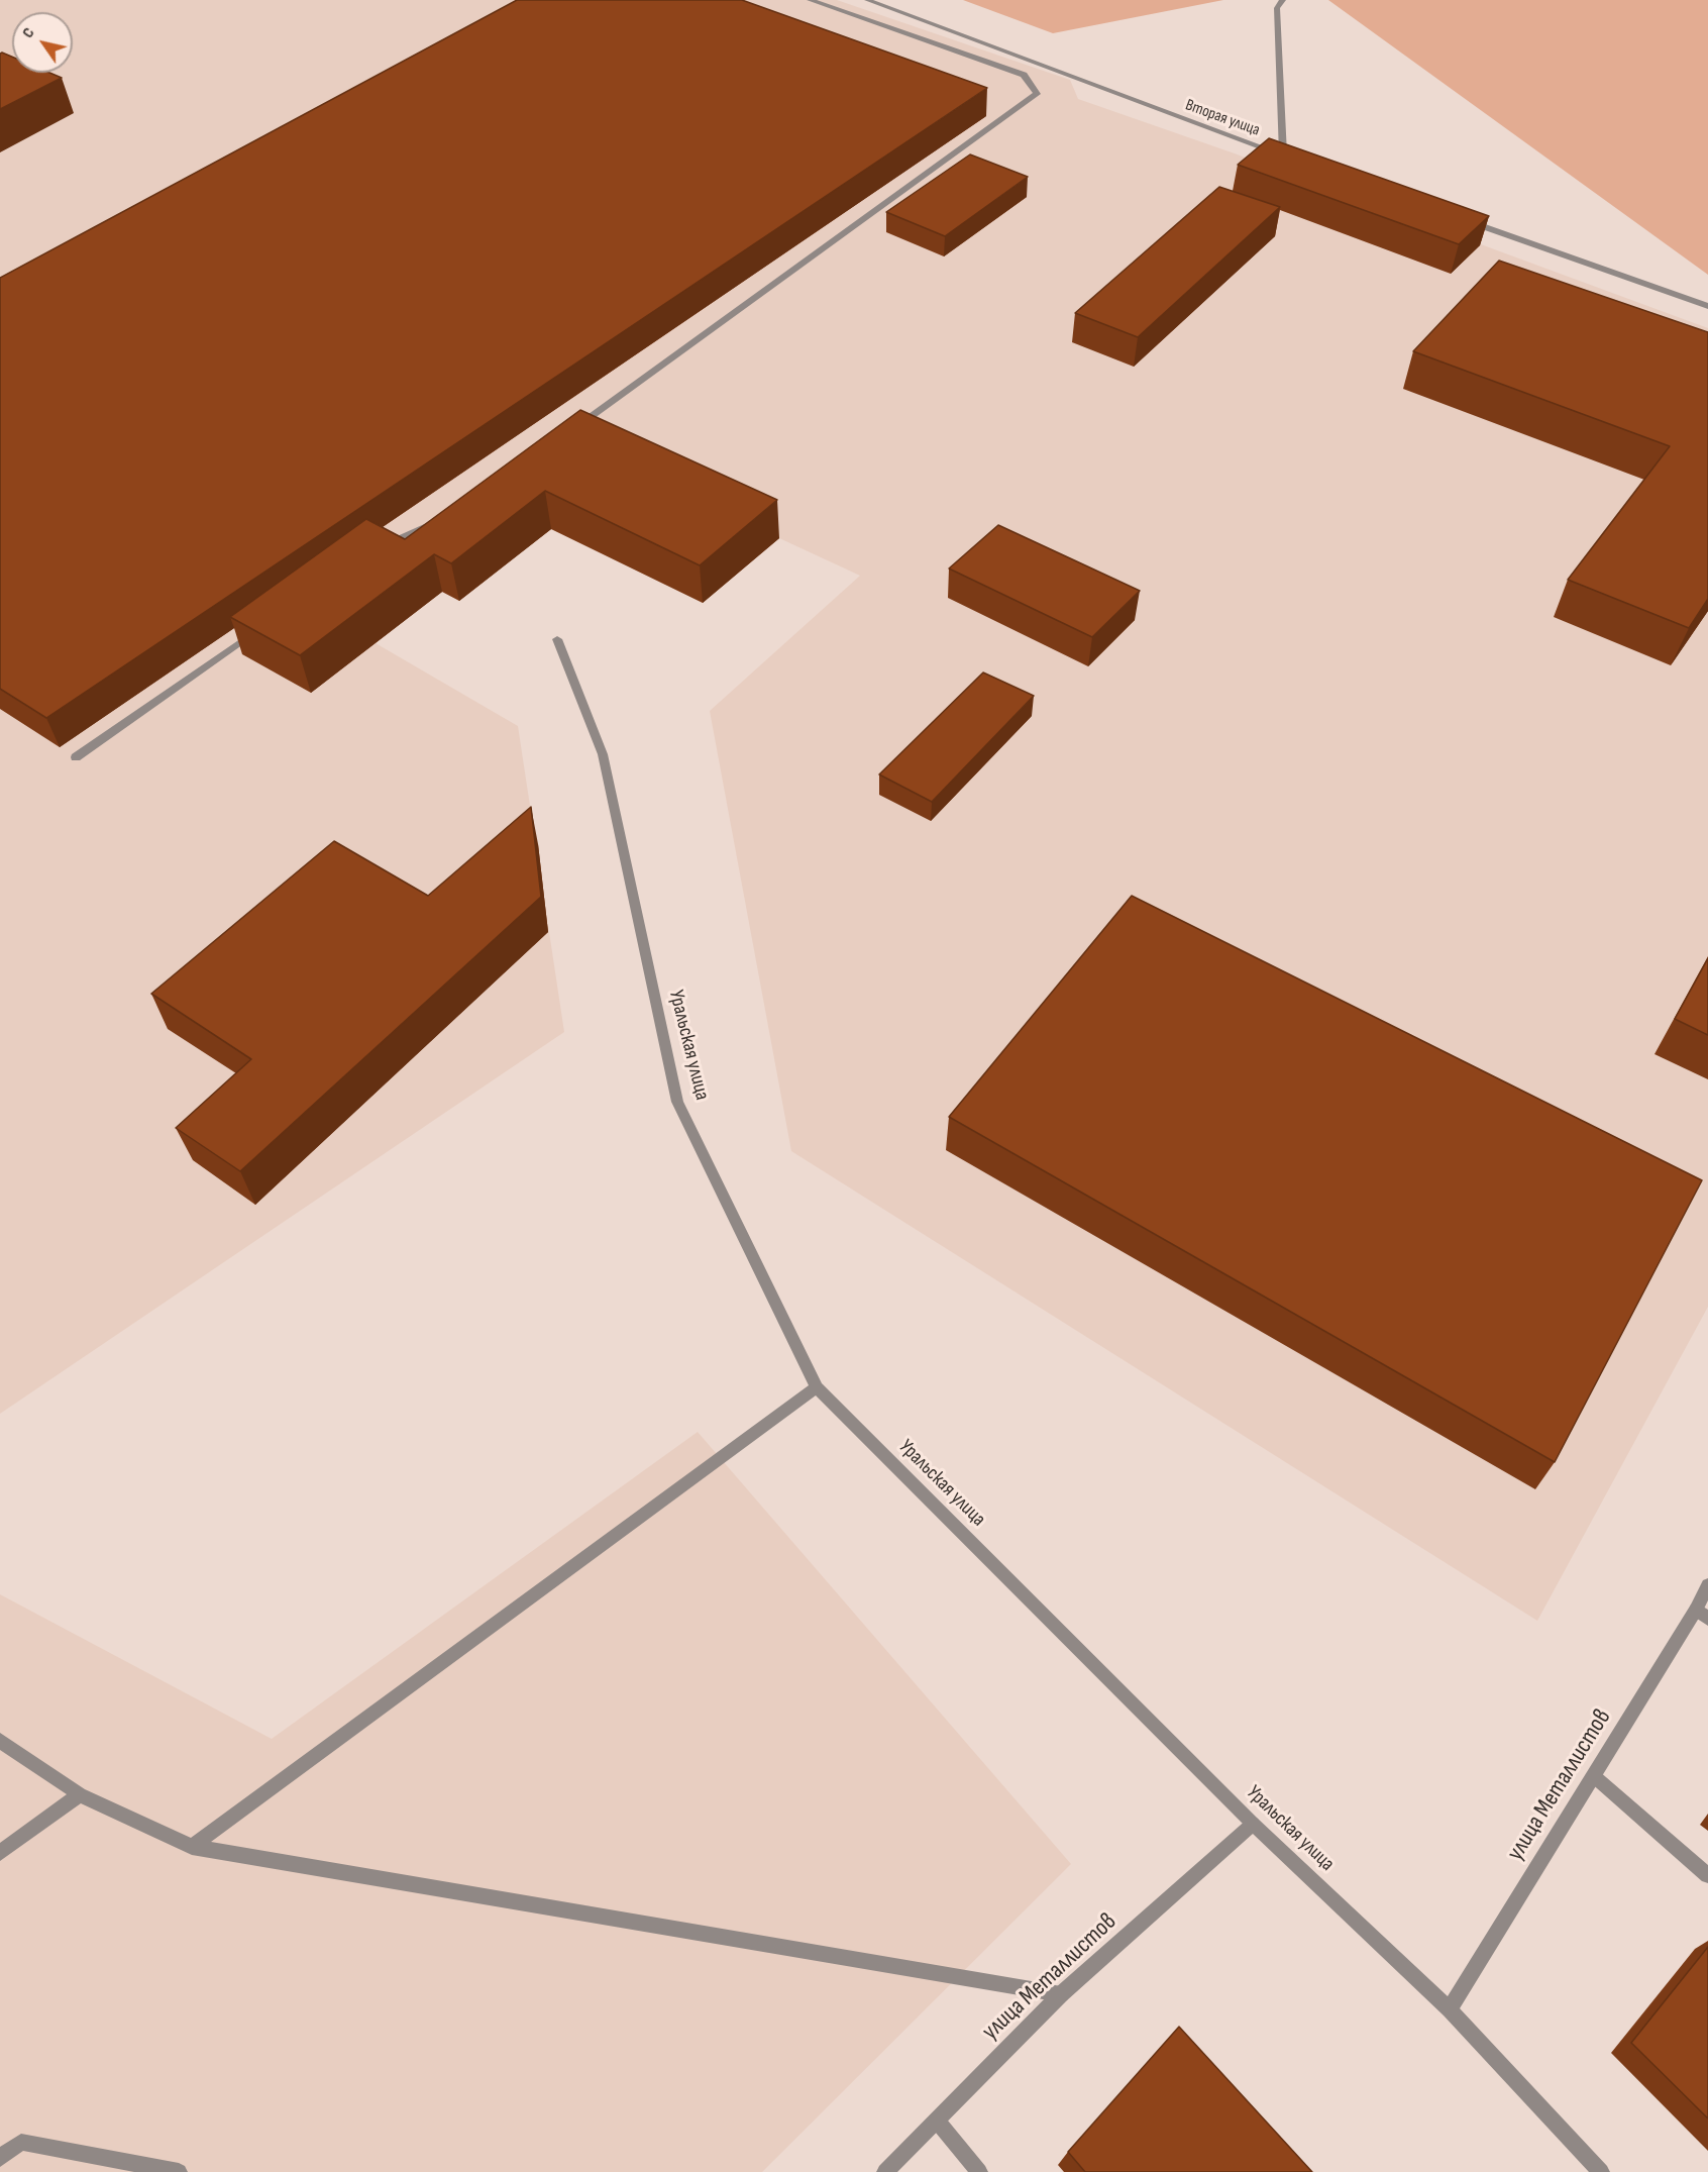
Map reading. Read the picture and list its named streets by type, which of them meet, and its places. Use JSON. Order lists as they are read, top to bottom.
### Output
{
  "streets": {
    "street": ["Вторая улица", "Уральская улица", "улица Металлистов"]
  },
  "crossings": [
    ["Уральская улица", "улица Металлистов"]
  ],
  "north": "top left"
}
